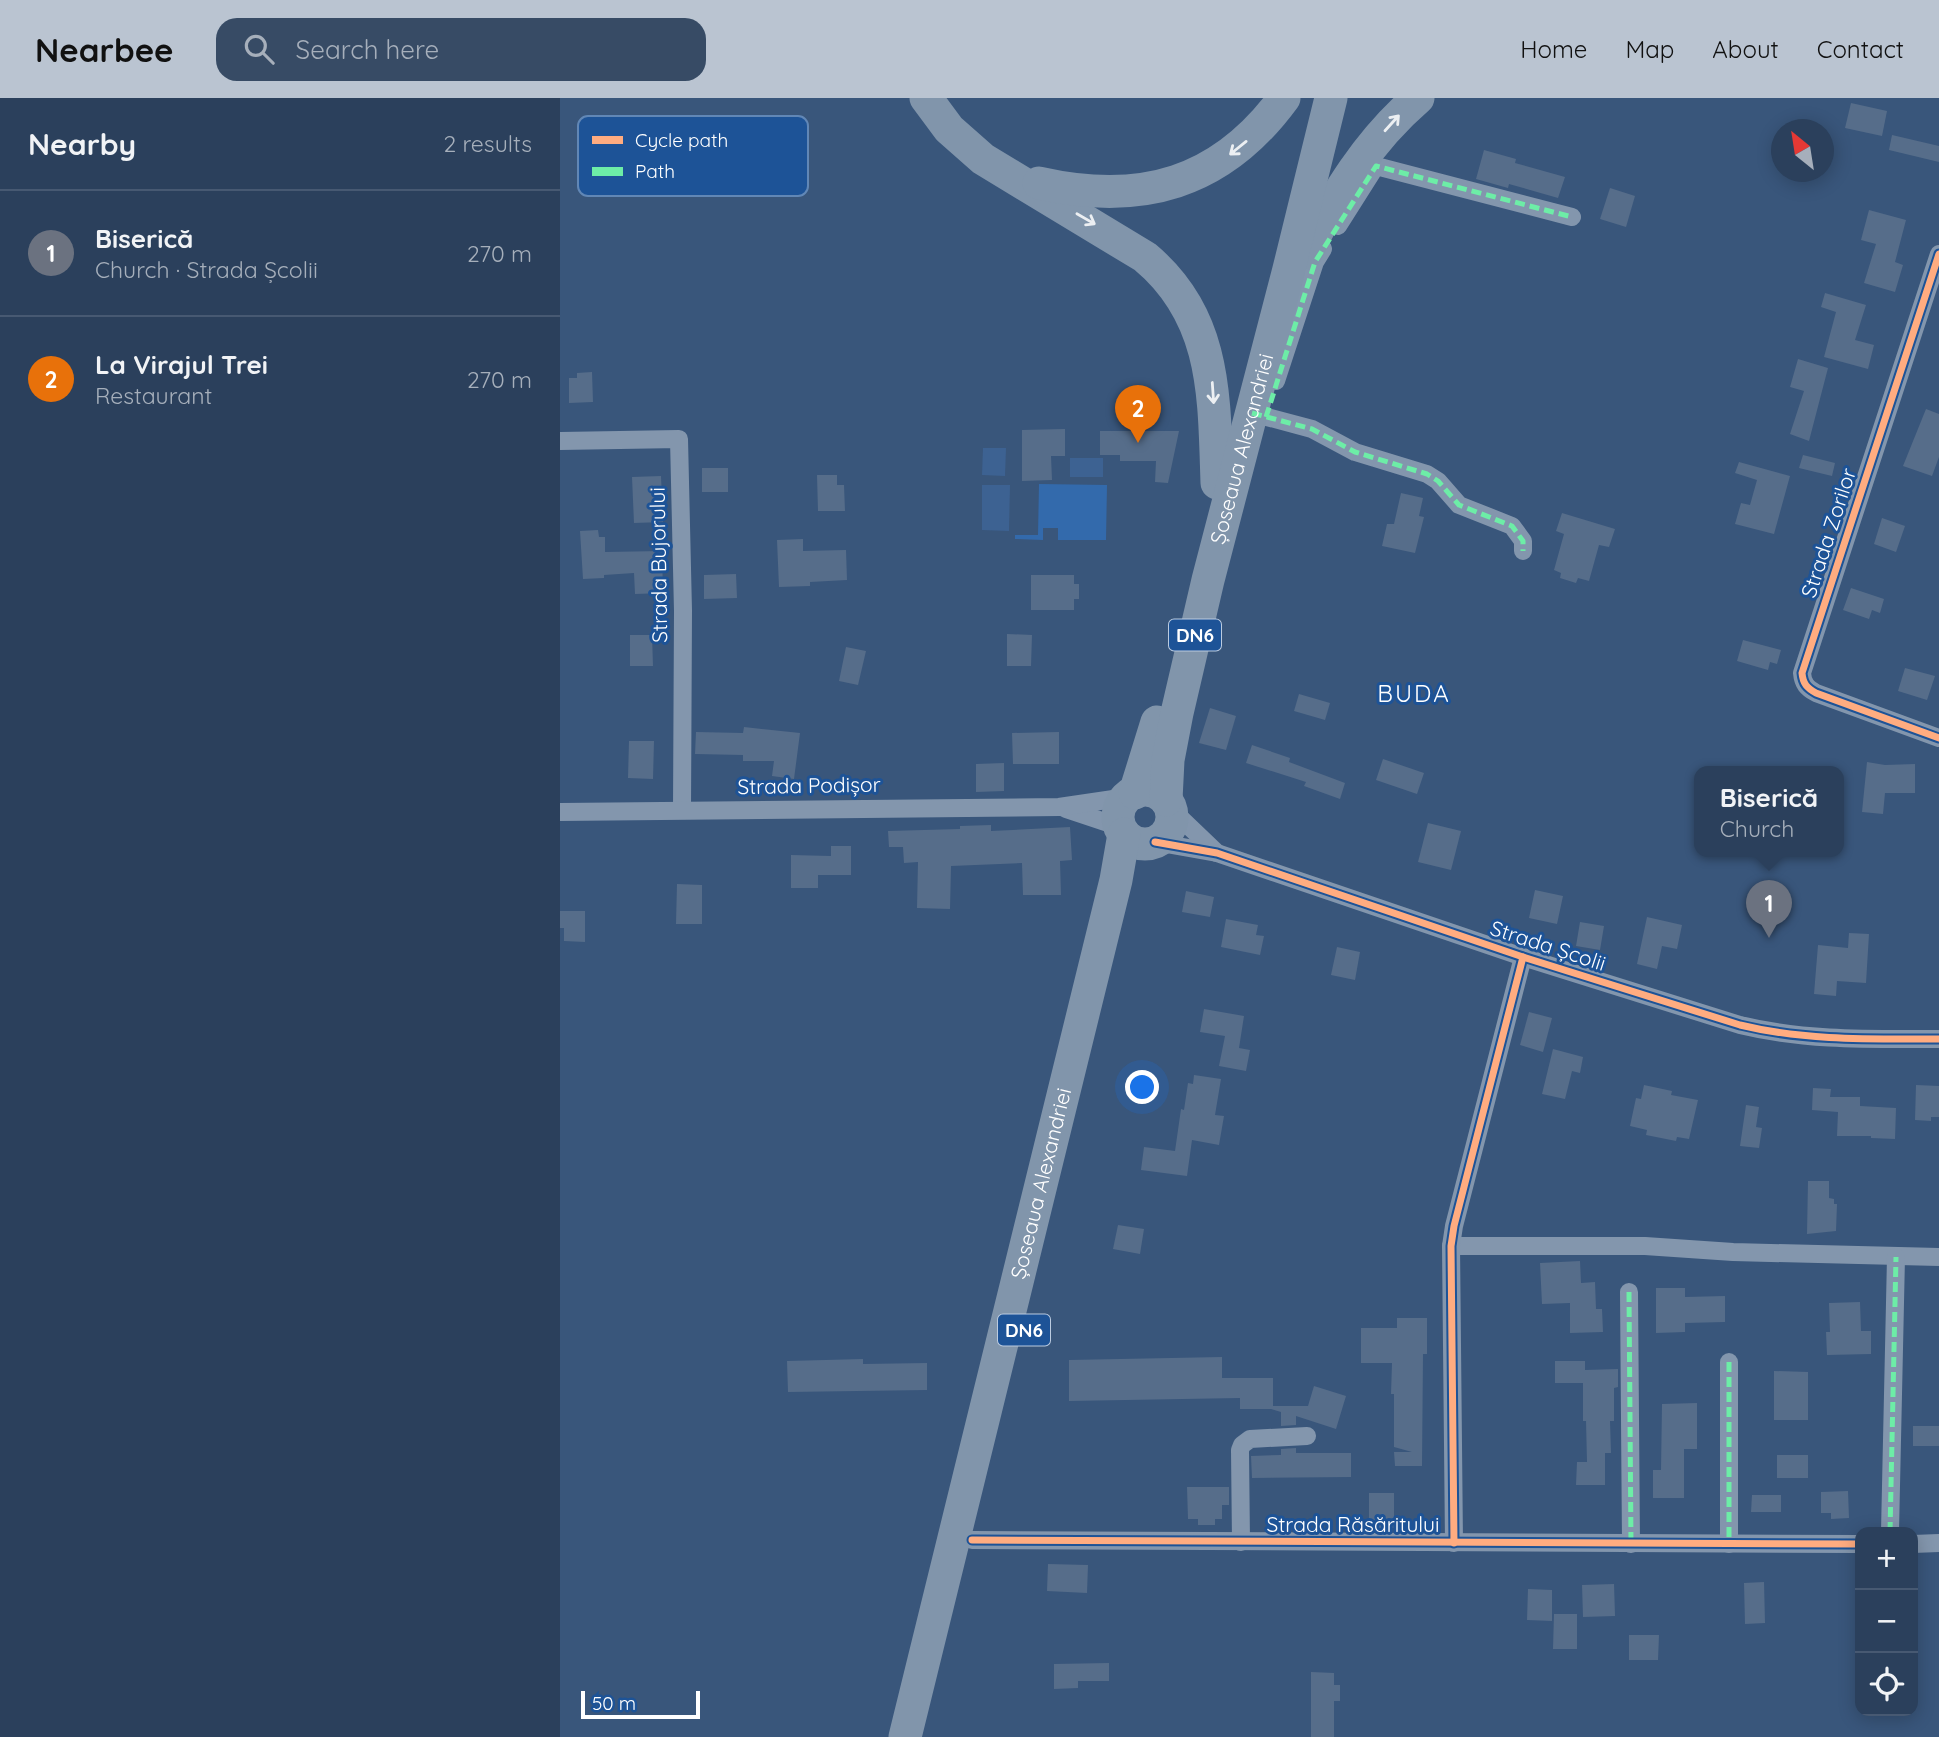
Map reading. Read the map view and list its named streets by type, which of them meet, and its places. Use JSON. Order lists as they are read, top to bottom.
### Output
{
  "streets": {
    "highway": ["Șoseaua Alexandriei", "DN6"],
    "street": [
      "Strada Zorilor",
      "Strada Bujorului",
      "Strada Podișor",
      "Strada Școlii",
      "Strada Răsăritului"
    ]
  },
  "crossings": [
    ["Șoseaua Alexandriei", "Strada Podișor"],
    ["Șoseaua Alexandriei", "Strada Școlii"],
    ["Șoseaua Alexandriei", "Strada Răsăritului"],
    ["Strada Bujorului", "Strada Podișor"],
    ["Strada Podișor", "Strada Școlii"]
  ],
  "districts": ["BUDA"],
  "legend": ["Cycle path", "Path"],
  "scale_bar": "50 m",
  "north": "top left",
  "page": {
    "header": "Nearbee",
    "search": "Search here",
    "nav": [
      "Home",
      "Map",
      "About",
      "Contact"
    ],
    "heading": ["Nearby", "2 results"],
    "list": [
      {
        "mark": "1",
        "name": "Biserică",
        "note": "Church · Strada Școlii",
        "value": "270 m"
      },
      {
        "mark": "2",
        "name": "La Virajul Trei",
        "note": "Restaurant",
        "value": "270 m"
      }
    ],
    "pins": ["2", "1"],
    "popup": ["Biserică", "Church"],
    "map_buttons": ["+", "−"],
    "scale": "50 m"
  }
}
